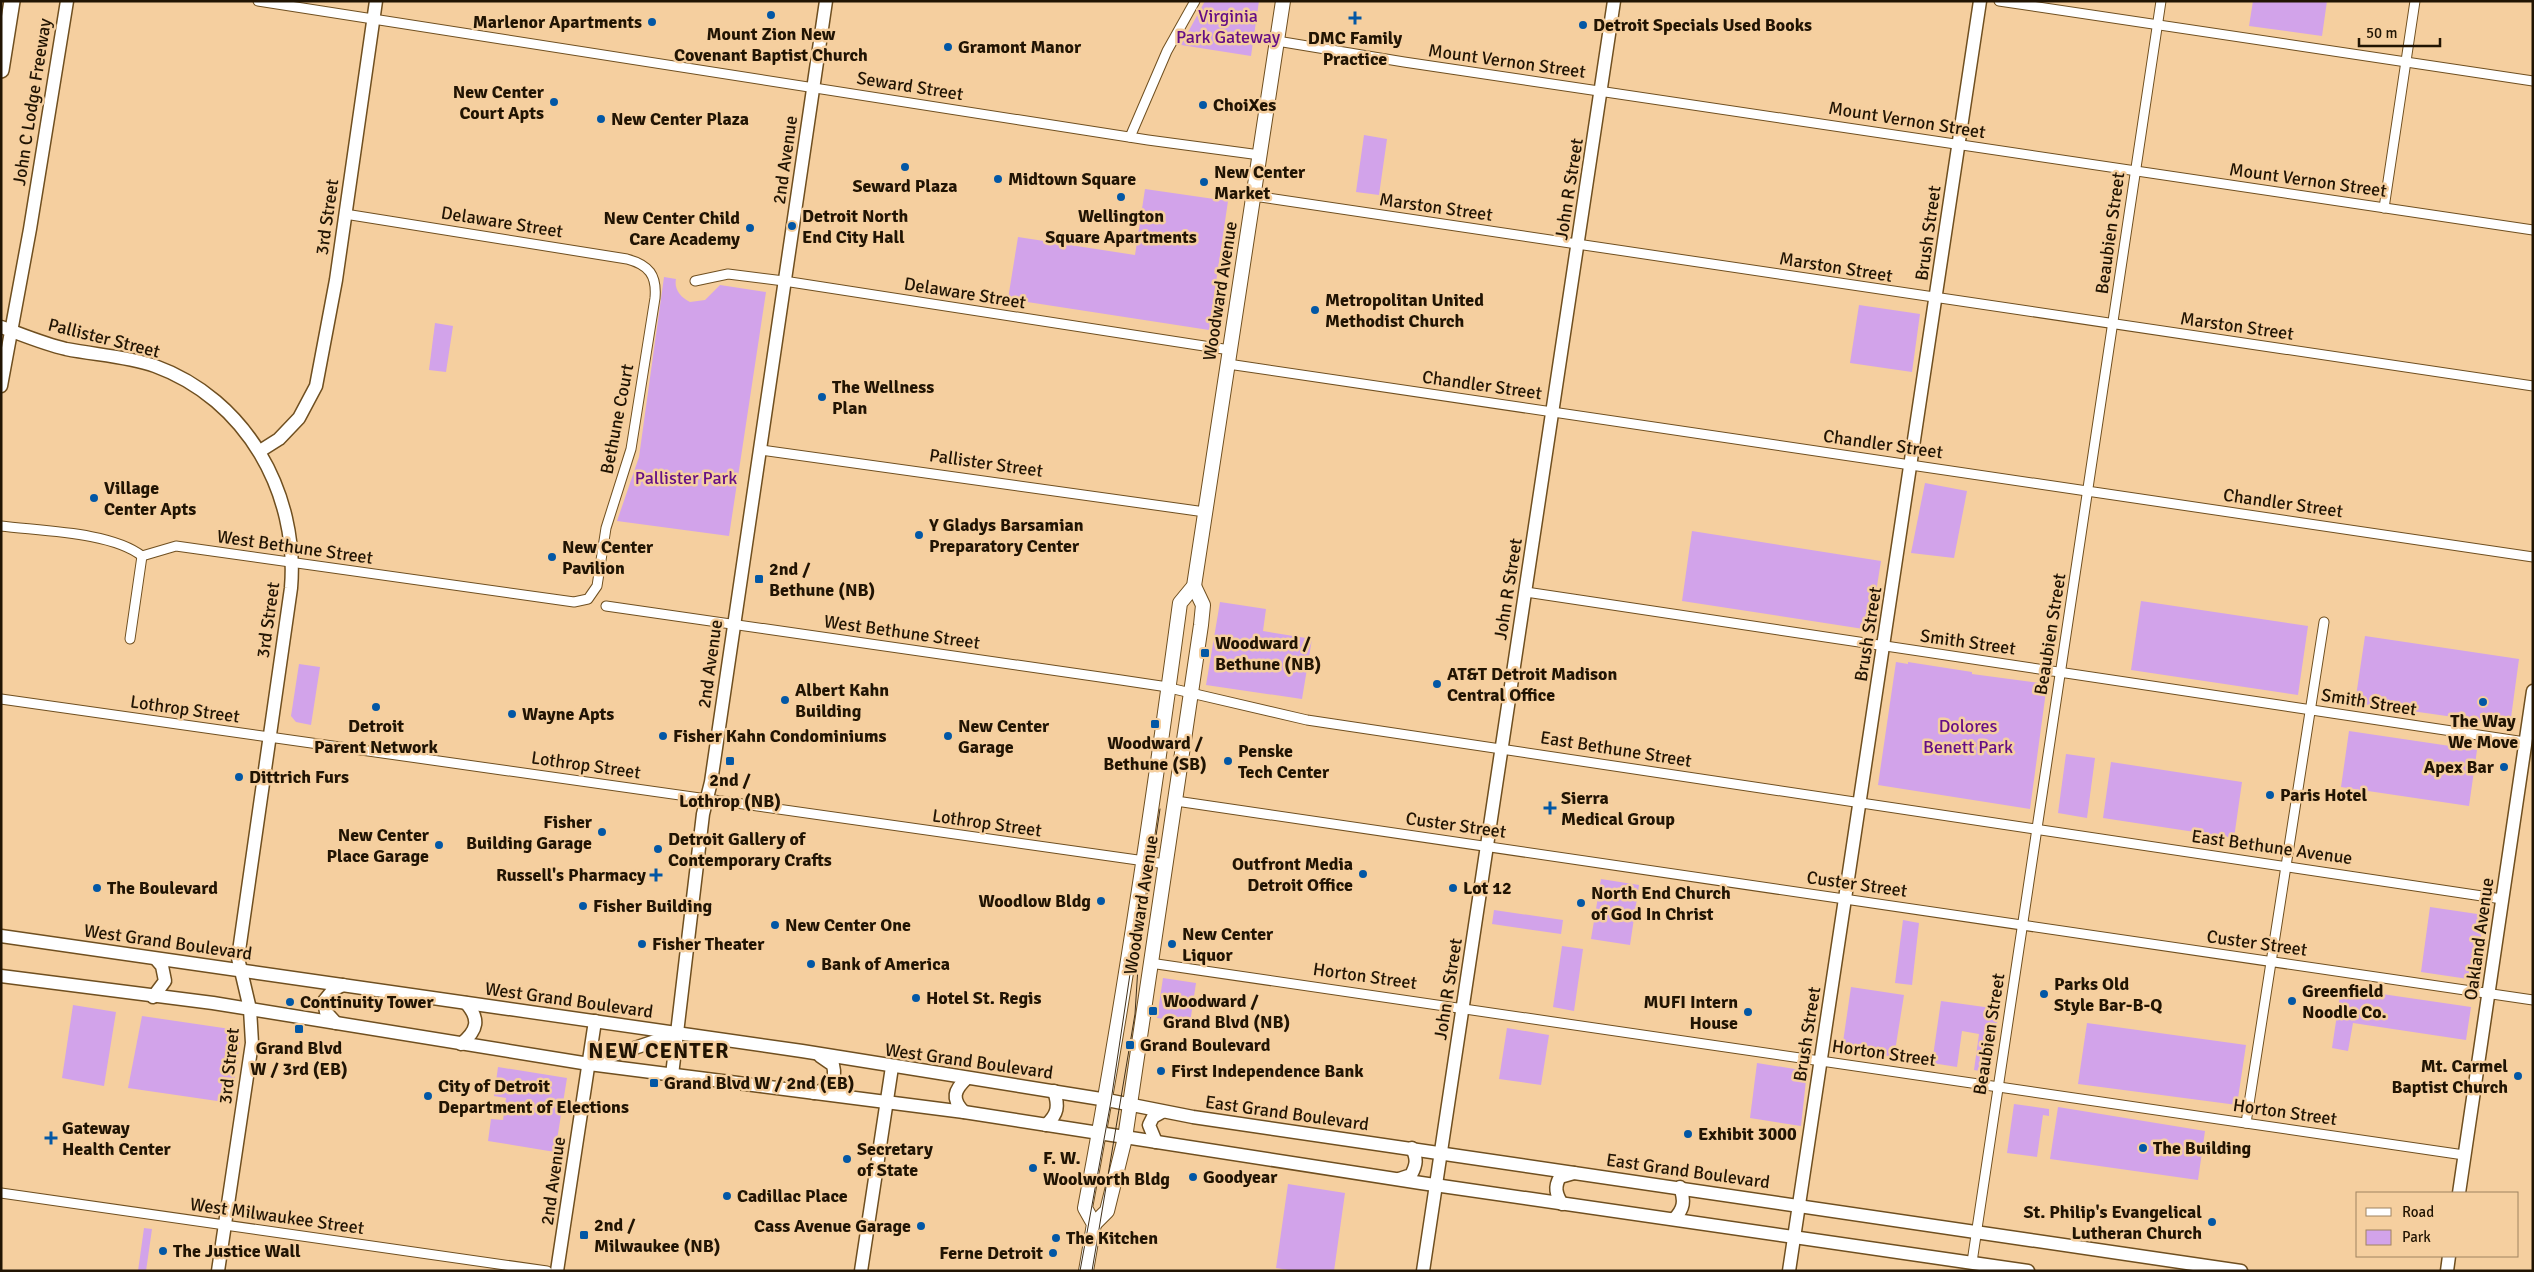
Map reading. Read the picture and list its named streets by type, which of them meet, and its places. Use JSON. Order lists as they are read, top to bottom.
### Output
{
  "streets": {
    "highway": ["John C Lodge Freeway"],
    "main road": ["Woodward Avenue"],
    "street": [
      "Mount Vernon Street",
      "Seward Street",
      "2nd Avenue",
      "John R Street",
      "Marston Street",
      "3rd Street",
      "Delaware Street",
      "Brush Street",
      "Beaubien Street",
      "Pallister Street",
      "Chandler Street",
      "Bethune Court",
      "West Bethune Street",
      "Smith Street",
      "Lothrop Street",
      "East Bethune Street",
      "Custer Street",
      "East Bethune Avenue",
      "Oakland Avenue",
      "West Grand Boulevard",
      "Horton Street",
      "East Grand Boulevard",
      "West Milwaukee Street"
    ]
  },
  "crossings": [
    ["Mount Vernon Street", "John R Street"],
    ["Mount Vernon Street", "Brush Street"],
    ["Mount Vernon Street", "Beaubien Street"],
    ["Mount Vernon Street", "Woodward Avenue"],
    ["Seward Street", "2nd Avenue"],
    ["Seward Street", "3rd Street"],
    ["Seward Street", "Woodward Avenue"],
    ["John C Lodge Freeway", "Pallister Street"],
    ["2nd Avenue", "Delaware Street"],
    ["2nd Avenue", "Pallister Street"],
    ["2nd Avenue", "West Bethune Street"],
    ["2nd Avenue", "Lothrop Street"],
    ["2nd Avenue", "West Grand Boulevard"],
    ["John R Street", "Marston Street"],
    ["John R Street", "Chandler Street"],
    ["John R Street", "Smith Street"],
    ["John R Street", "East Bethune Street"],
    ["John R Street", "Custer Street"],
    ["John R Street", "Horton Street"],
    ["John R Street", "East Grand Boulevard"],
    ["Marston Street", "Brush Street"],
    ["Marston Street", "Beaubien Street"],
    ["Marston Street", "Woodward Avenue"],
    ["3rd Street", "Delaware Street"],
    ["3rd Street", "Pallister Street"],
    ["3rd Street", "West Bethune Street"],
    ["3rd Street", "Lothrop Street"],
    ["3rd Street", "West Grand Boulevard"],
    ["3rd Street", "West Milwaukee Street"],
    ["Delaware Street", "Woodward Avenue"],
    ["Delaware Street", "Chandler Street"],
    ["Delaware Street", "Bethune Court"],
    ["Brush Street", "Chandler Street"],
    ["Brush Street", "Smith Street"],
    ["Brush Street", "East Bethune Street"],
    ["Brush Street", "Custer Street"],
    ["Brush Street", "Horton Street"],
    ["Brush Street", "East Grand Boulevard"],
    ["Beaubien Street", "Chandler Street"],
    ["Beaubien Street", "Smith Street"],
    ["Beaubien Street", "East Bethune Street"],
    ["Beaubien Street", "Custer Street"],
    ["Beaubien Street", "East Bethune Avenue"],
    ["Beaubien Street", "Horton Street"],
    ["Beaubien Street", "East Grand Boulevard"],
    ["Woodward Avenue", "Pallister Street"],
    ["Woodward Avenue", "Chandler Street"],
    ["Woodward Avenue", "West Bethune Street"],
    ["Woodward Avenue", "Lothrop Street"],
    ["Woodward Avenue", "East Bethune Street"],
    ["Woodward Avenue", "Custer Street"],
    ["Woodward Avenue", "West Grand Boulevard"],
    ["Woodward Avenue", "Horton Street"],
    ["Woodward Avenue", "East Grand Boulevard"],
    ["Bethune Court", "West Bethune Street"],
    ["West Bethune Street", "East Bethune Street"],
    ["Smith Street", "Oakland Avenue"],
    ["East Bethune Street", "East Bethune Avenue"],
    ["Custer Street", "Oakland Avenue"],
    ["East Bethune Avenue", "Oakland Avenue"],
    ["Oakland Avenue", "Horton Street"],
    ["West Grand Boulevard", "East Grand Boulevard"]
  ],
  "districts": ["NEW CENTER"],
  "parks": ["Virginia Park Gateway", "Pallister Park", "Dolores Benett Park"],
  "places": {
    "other": [
      "Mount Zion New Covenant Baptist Church",
      "Marlenor Apartments",
      "Detroit Specials Used Books",
      "Gramont Manor",
      "New Center Court Apts",
      "ChoiXes",
      "New Center Plaza",
      "Seward Plaza",
      "Midtown Square",
      "New Center Market",
      "Wellington Square Apartments",
      "Detroit North End City Hall",
      "New Center Child Care Academy",
      "Metropolitan United Methodist Church",
      "The Wellness Plan",
      "Village Center Apts",
      "Y Gladys Barsamian Preparatory Center",
      "New Center Pavilion",
      "AT&T Detroit Madison Central Office",
      "Albert Kahn Building",
      "The Way We Move",
      "Detroit Parent Network",
      "Wayne Apts",
      "Fisher Kahn Condominiums",
      "New Center Garage",
      "Penske Tech Center",
      "Apex Bar",
      "Dittrich Furs",
      "Paris Hotel",
      "Fisher Building Garage",
      "New Center Place Garage",
      "Detroit Gallery of Contemporary Crafts",
      "Outfront Media Detroit Office",
      "The Boulevard",
      "Lot 12",
      "Woodlow Bldg",
      "North End Church of God In Christ",
      "Fisher Building",
      "New Center One",
      "Fisher Theater",
      "New Center Liquor",
      "Bank of America",
      "Parks Old Style Bar-B-Q",
      "Hotel St. Regis",
      "Greenfield Noodle Co.",
      "Continuity Tower",
      "MUFI Intern House",
      "First Independence Bank",
      "Mt. Carmel Baptist Church",
      "City of Detroit Department of Elections",
      "Exhibit 3000",
      "The Building",
      "Secretary of State",
      "F. W. Woolworth Bldg",
      "Goodyear",
      "Cadillac Place",
      "St. Philip's Evangelical Lutheran Church",
      "Cass Avenue Garage",
      "The Kitchen",
      "The Justice Wall",
      "Ferne Detroit"
    ],
    "health": [
      "DMC Family Practice",
      "Sierra Medical Group",
      "Russell's Pharmacy",
      "Gateway Health Center"
    ],
    "transit": [
      "2nd / Bethune (NB)",
      "Woodward / Bethune (NB)",
      "Woodward / Bethune (SB)",
      "2nd / Lothrop (NB)",
      "Woodward / Grand Blvd (NB)",
      "Grand Blvd W / 3rd (EB)",
      "Grand Boulevard",
      "Grand Blvd W / 2nd (EB)",
      "2nd / Milwaukee (NB)"
    ]
  },
  "legend": ["Road", "Park"],
  "scale_bar": "50 m"
}
